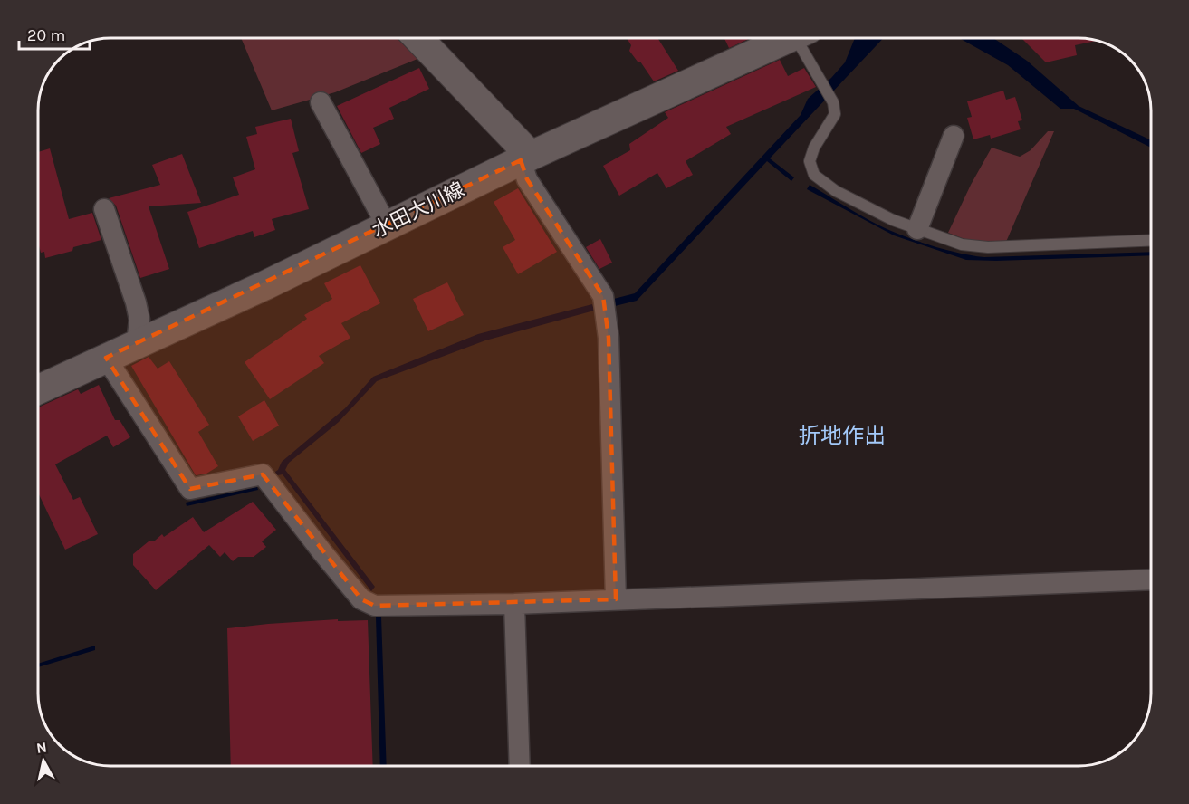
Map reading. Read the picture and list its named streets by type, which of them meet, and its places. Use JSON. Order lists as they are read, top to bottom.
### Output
{
  "streets": {
    "main road": ["水田大川線"]
  },
  "districts": ["折地作出"],
  "scale_bar": "20 m",
  "north": "top"
}
